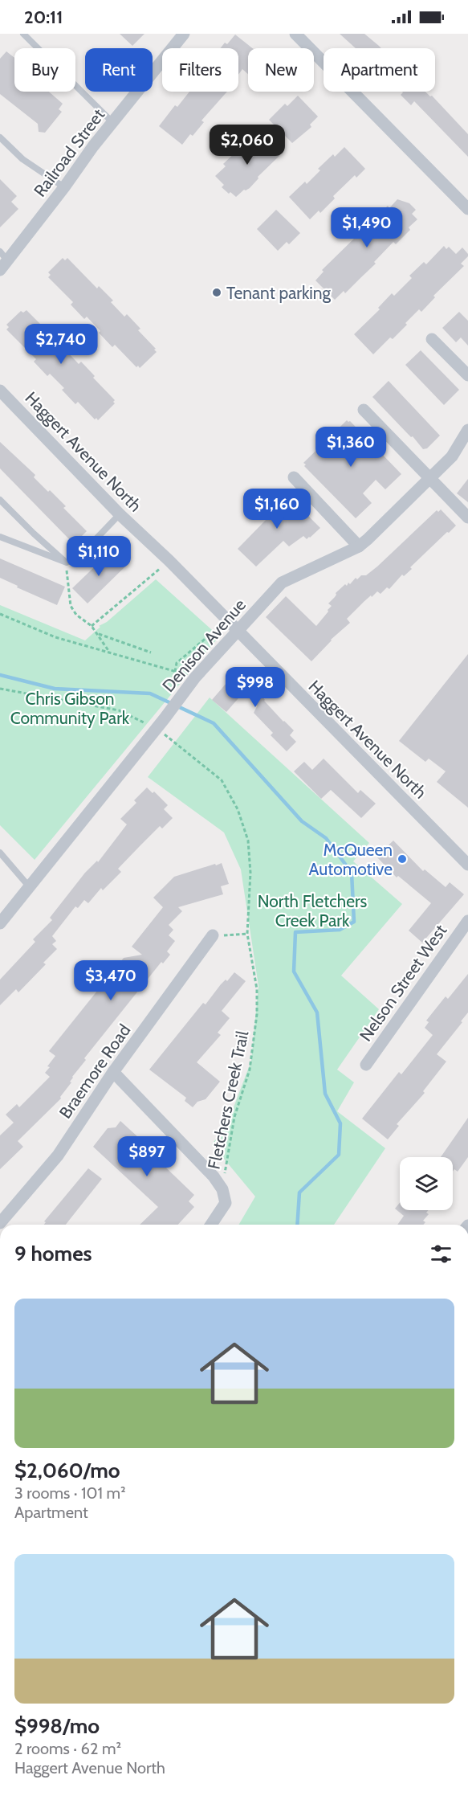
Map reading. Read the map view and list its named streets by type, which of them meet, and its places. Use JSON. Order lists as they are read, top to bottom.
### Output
{
  "streets": {
    "street": [
      "Railroad Street",
      "Haggert Avenue North",
      "Denison Avenue",
      "Nelson Street West",
      "Braemore Road"
    ],
    "path": ["Fletchers Creek Trail"]
  },
  "crossings": [
    ["Haggert Avenue North", "Denison Avenue"]
  ],
  "parks": ["Chris Gibson Community Park", "North Fletchers Creek Park"],
  "places": ["Tenant parking", "McQueen Automotive"],
  "page": {
    "status": "20:11",
    "chip": [
      "Buy",
      "Rent",
      "Filters",
      "New",
      "Apartment"
    ],
    "price": [
      "$2,060",
      "$1,490",
      "$2,740",
      "$1,360",
      "$1,160",
      "$1,110",
      "$998",
      "$3,470",
      "$897"
    ],
    "heading": "9 homes",
    "list": [
      {
        "name": "$2,060/mo",
        "note": "3 rooms · 101 m² · Apartment"
      },
      {
        "name": "$998/mo",
        "note": "2 rooms · 62 m² · Haggert Avenue North"
      }
    ]
  }
}
